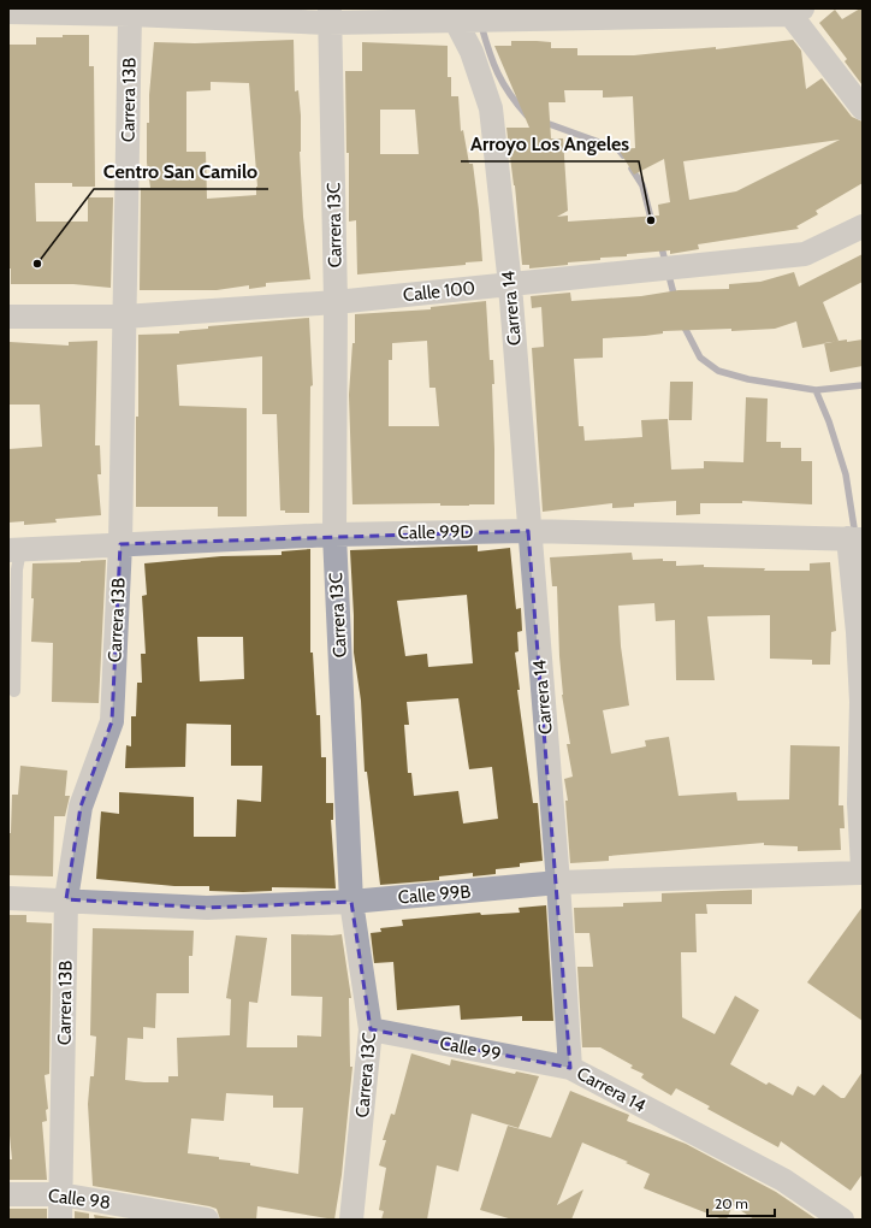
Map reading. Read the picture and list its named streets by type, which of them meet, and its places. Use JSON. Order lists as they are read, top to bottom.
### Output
{
  "streets": {
    "street": [
      "Carrera 13B",
      "Carrera 13C",
      "Calle 100",
      "Carrera 14",
      "Calle 99D",
      "Calle 99B",
      "Calle 99",
      "Calle 98"
    ]
  },
  "crossings": [
    ["Carrera 13B", "Calle 100"],
    ["Carrera 13B", "Calle 99D"],
    ["Carrera 13B", "Calle 99B"],
    ["Carrera 13B", "Calle 98"],
    ["Carrera 13C", "Calle 100"],
    ["Carrera 13C", "Calle 99D"],
    ["Carrera 13C", "Calle 99B"],
    ["Carrera 13C", "Calle 99"],
    ["Calle 100", "Carrera 14"],
    ["Carrera 14", "Calle 99D"],
    ["Carrera 14", "Calle 99B"],
    ["Carrera 14", "Calle 99"]
  ],
  "places": ["Arroyo Los Angeles", "Centro San Camilo"],
  "scale_bar": "20 m"
}
